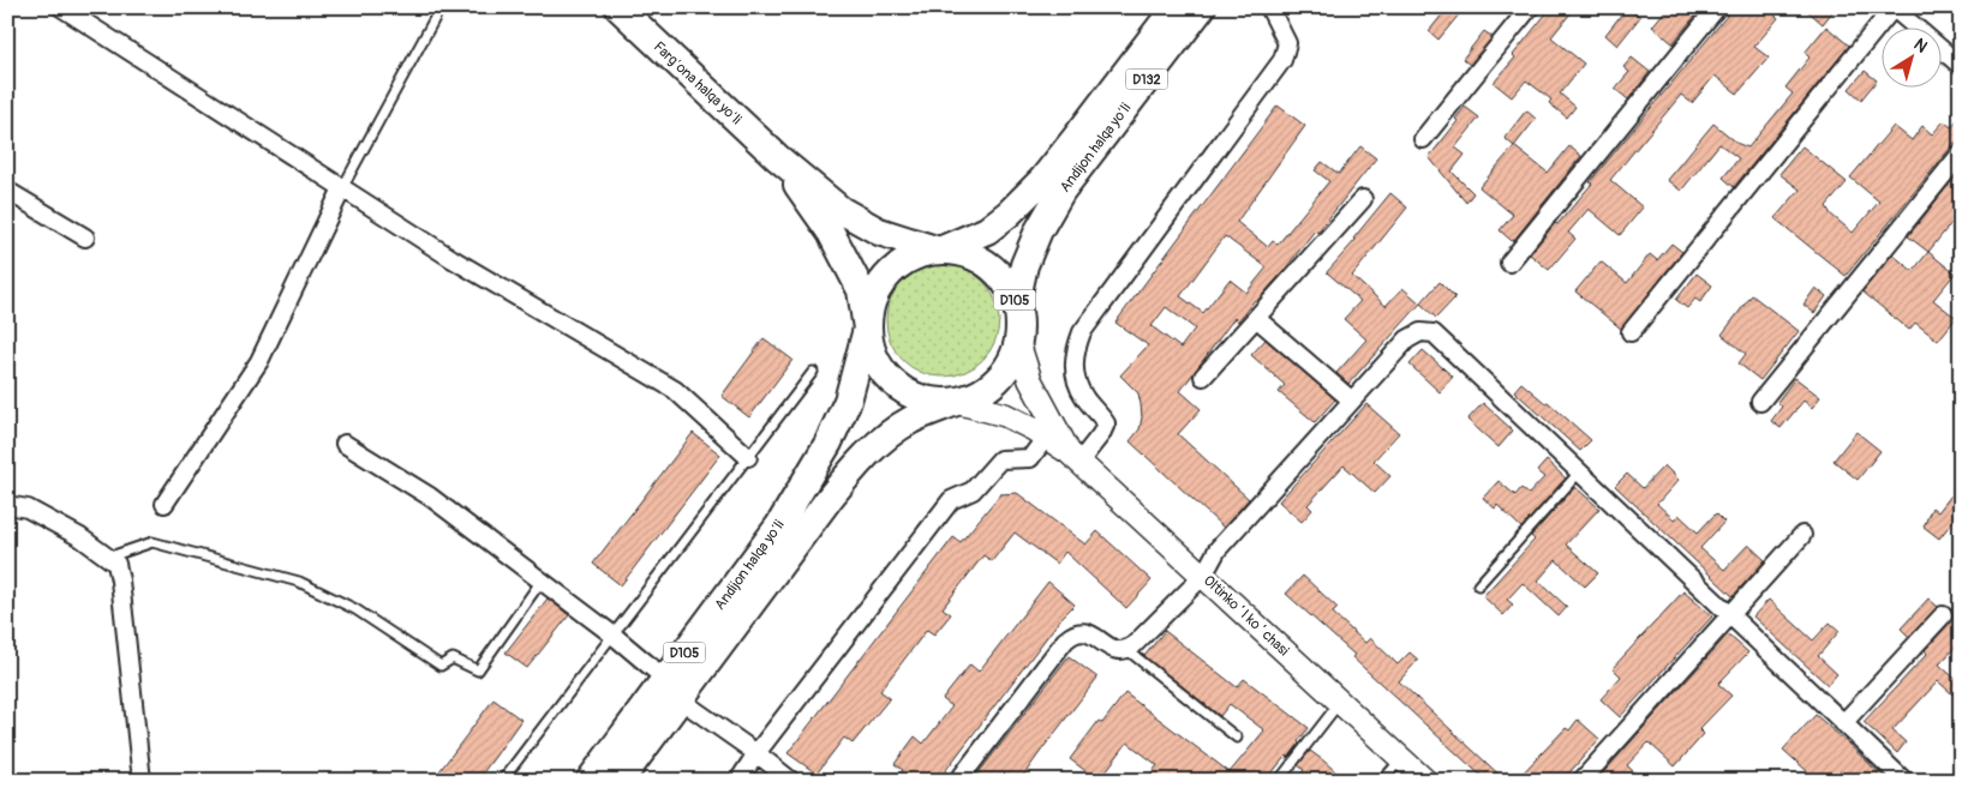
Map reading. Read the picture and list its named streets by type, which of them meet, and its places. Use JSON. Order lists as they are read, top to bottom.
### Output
{
  "streets": {
    "highway": [
      "D132",
      "Farg‘ona halqa yo‘li",
      "Andijon halqa yo‘li",
      "D105"
    ],
    "main road": ["Oltinkoʻl koʻchasi"]
  },
  "crossings": [
    ["Farg‘ona halqa yo‘li", "Andijon halqa yo‘li"],
    ["Farg‘ona halqa yo‘li", "D105"],
    ["Farg‘ona halqa yo‘li", "Oltinkoʻl koʻchasi"],
    ["Andijon halqa yo‘li", "D105"],
    ["Andijon halqa yo‘li", "Oltinkoʻl koʻchasi"],
    ["D105", "Oltinkoʻl koʻchasi"]
  ],
  "north": "top right"
}
